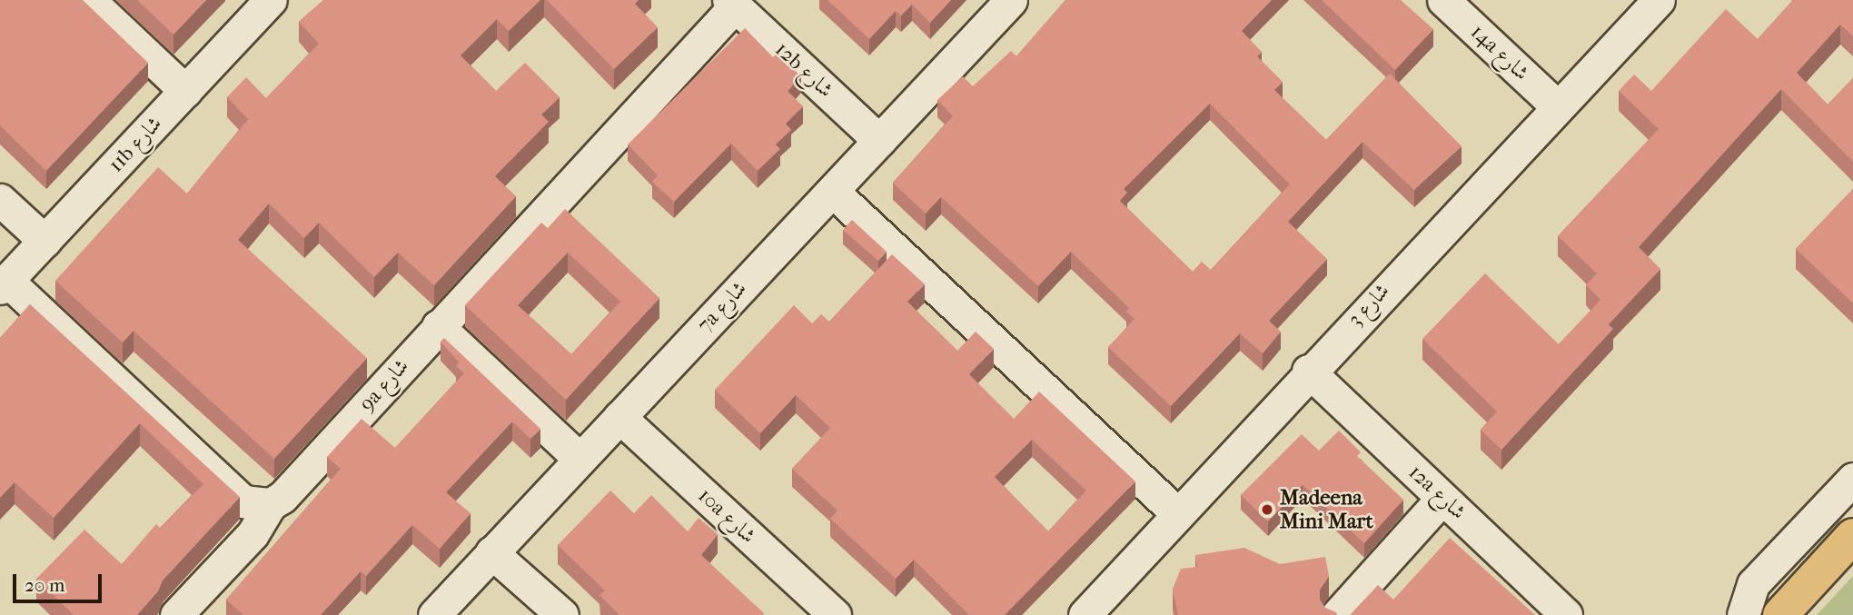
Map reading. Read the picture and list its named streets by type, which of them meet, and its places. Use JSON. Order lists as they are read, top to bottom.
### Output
{
  "streets": {
    "street": [
      "14a شارع",
      "12b شارع",
      "11b شارع",
      "شارع 3",
      "7a شارع",
      "9a شارع",
      "12a شارع",
      "10a شارع"
    ]
  },
  "crossings": [
    ["14a شارع", "شارع 3"],
    ["12b شارع", "7a شارع"],
    ["12b شارع", "9a شارع"],
    ["شارع 3", "12a شارع"],
    ["7a شارع", "10a شارع"]
  ],
  "places": ["Madeena Mini Mart"],
  "scale_bar": "20 m"
}
